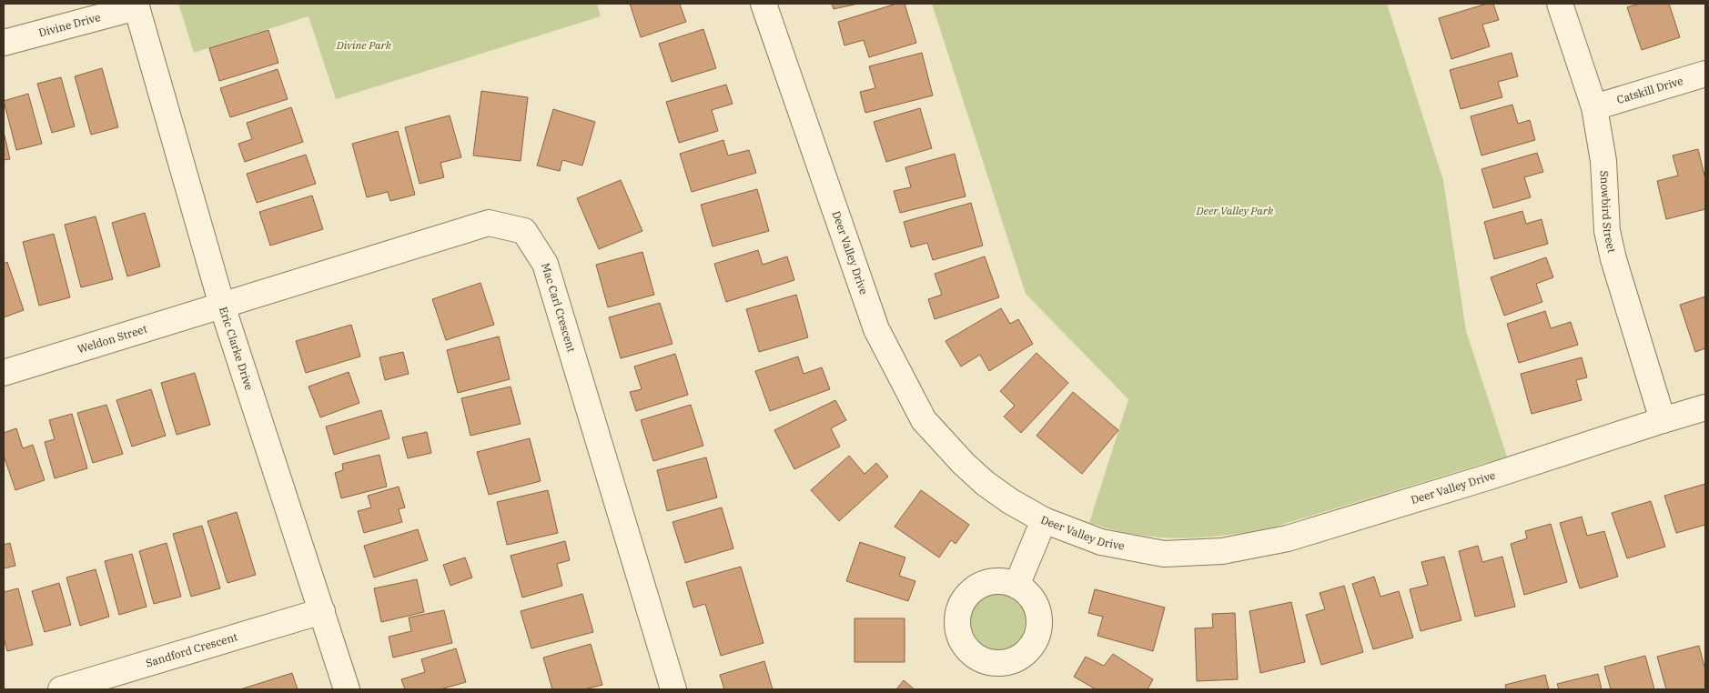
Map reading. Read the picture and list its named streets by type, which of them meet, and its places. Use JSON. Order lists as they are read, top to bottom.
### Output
{
  "streets": {
    "street": [
      "Divine Drive",
      "Catskill Drive",
      "Snowbird Street",
      "Deer Valley Drive",
      "Mac Carl Crescent",
      "Weldon Street",
      "Eric Clarke Drive",
      "Sandford Crescent"
    ]
  },
  "crossings": [
    ["Divine Drive", "Eric Clarke Drive"],
    ["Catskill Drive", "Snowbird Street"],
    ["Snowbird Street", "Deer Valley Drive"],
    ["Mac Carl Crescent", "Weldon Street"],
    ["Mac Carl Crescent", "Eric Clarke Drive"],
    ["Weldon Street", "Eric Clarke Drive"],
    ["Eric Clarke Drive", "Sandford Crescent"]
  ],
  "parks": ["Divine Park", "Deer Valley Park"]
}
